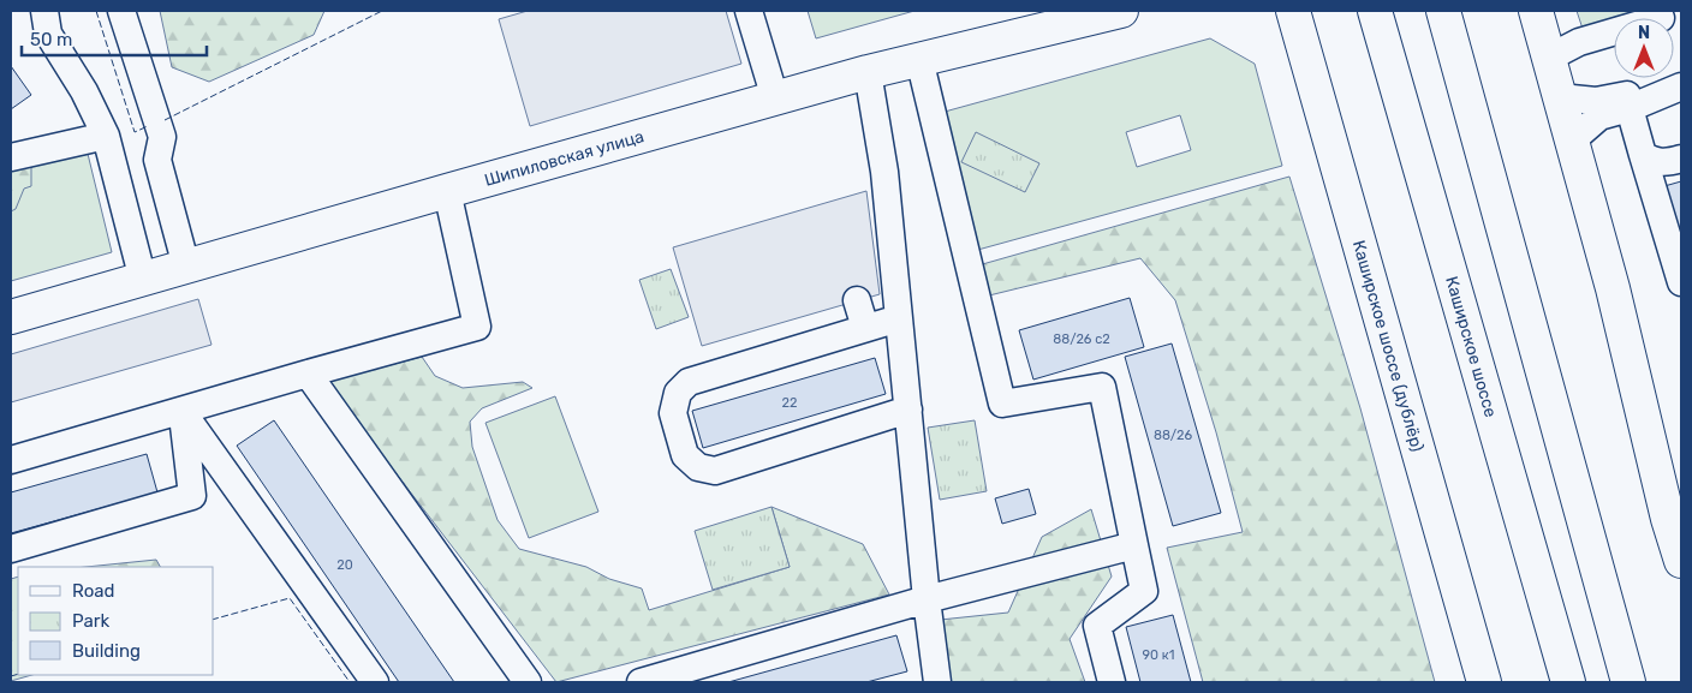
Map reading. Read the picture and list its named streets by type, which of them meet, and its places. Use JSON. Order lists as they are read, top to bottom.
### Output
{
  "streets": {
    "main road": ["Шипиловская улица", "Каширское шоссе", "Каширское шоссе (дублёр)"]
  },
  "house_numbers": [
    "88/26 с2",
    "22",
    "88/26",
    "20",
    "90 к1"
  ],
  "legend": ["Road", "Park", "Building"],
  "scale_bar": "50 m",
  "north": "top"
}
